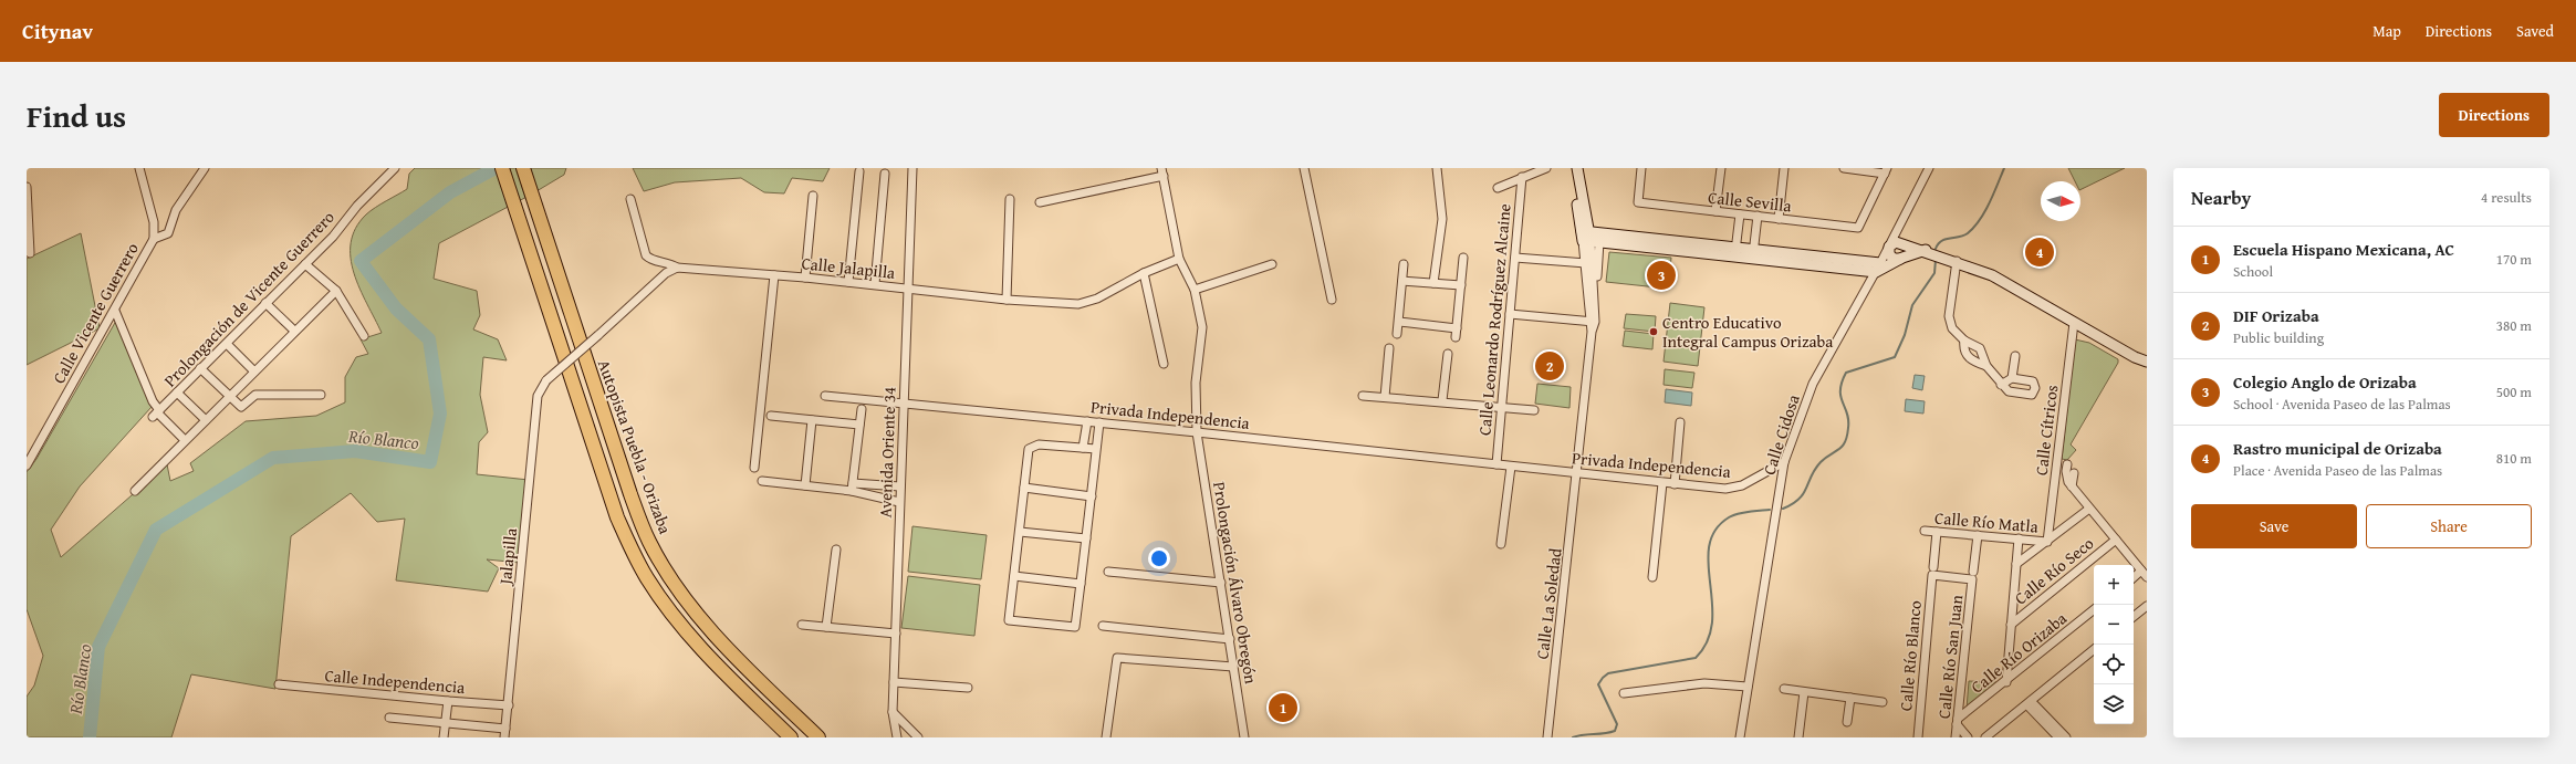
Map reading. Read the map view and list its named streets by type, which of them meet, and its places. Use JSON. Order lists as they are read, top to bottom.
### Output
{
  "streets": {
    "highway": ["Autopista Puebla - Orizaba"],
    "street": [
      "Calle Sevilla",
      "Calle Jalapilla",
      "Prolongación de Vicente Guerrero",
      "Calle Vicente Guerrero",
      "Calle Leonardo Rodríguez Alcaine",
      "Privada Independencia",
      "Calle Cítricos",
      "Calle Cidosa",
      "Avenida Oriente 34",
      "Calle Río Matla",
      "Jalapilla",
      "Calle Río Seco",
      "Prolongación Álvaro Obregón",
      "Calle La Soledad",
      "Calle Río Orizaba",
      "Calle Río Blanco",
      "Calle Río San Juan",
      "Calle Independencia"
    ]
  },
  "crossings": [
    ["Calle Jalapilla", "Avenida Oriente 34"],
    ["Calle Jalapilla", "Jalapilla"],
    ["Calle Jalapilla", "Prolongación Álvaro Obregón"],
    ["Prolongación de Vicente Guerrero", "Calle Vicente Guerrero"],
    ["Calle Leonardo Rodríguez Alcaine", "Privada Independencia"],
    ["Privada Independencia", "Calle Cidosa"],
    ["Privada Independencia", "Avenida Oriente 34"],
    ["Privada Independencia", "Prolongación Álvaro Obregón"],
    ["Privada Independencia", "Calle La Soledad"],
    ["Calle Cítricos", "Calle Río Matla"],
    ["Calle Río Matla", "Calle Río Blanco"],
    ["Calle Río Matla", "Calle Río San Juan"],
    ["Jalapilla", "Calle Independencia"],
    ["Calle Río Orizaba", "Calle Río San Juan"]
  ],
  "water": ["Río Blanco"],
  "places": ["Centro Educativo Integral Campus Orizaba"],
  "north": "right",
  "page": {
    "header": "Citynav",
    "nav": ["Map", "Directions", "Saved"],
    "title": "Find us",
    "buttons": [
      "Directions",
      ["Save", "Share"]
    ],
    "heading": ["Nearby", "4 results"],
    "list": [
      {
        "mark": "1",
        "name": "Escuela Hispano Mexicana, AC",
        "note": "School",
        "value": "170 m"
      },
      {
        "mark": "2",
        "name": "DIF Orizaba",
        "note": "Public building",
        "value": "380 m"
      },
      {
        "mark": "3",
        "name": "Colegio Anglo de Orizaba",
        "note": "School · Avenida Paseo de las Palmas",
        "value": "500 m"
      },
      {
        "mark": "4",
        "name": "Rastro municipal de Orizaba",
        "note": "Place · Avenida Paseo de las Palmas",
        "value": "810 m"
      }
    ],
    "pins": [
      "4",
      "3",
      "2",
      "1"
    ],
    "map_buttons": ["+", "−"]
  }
}
